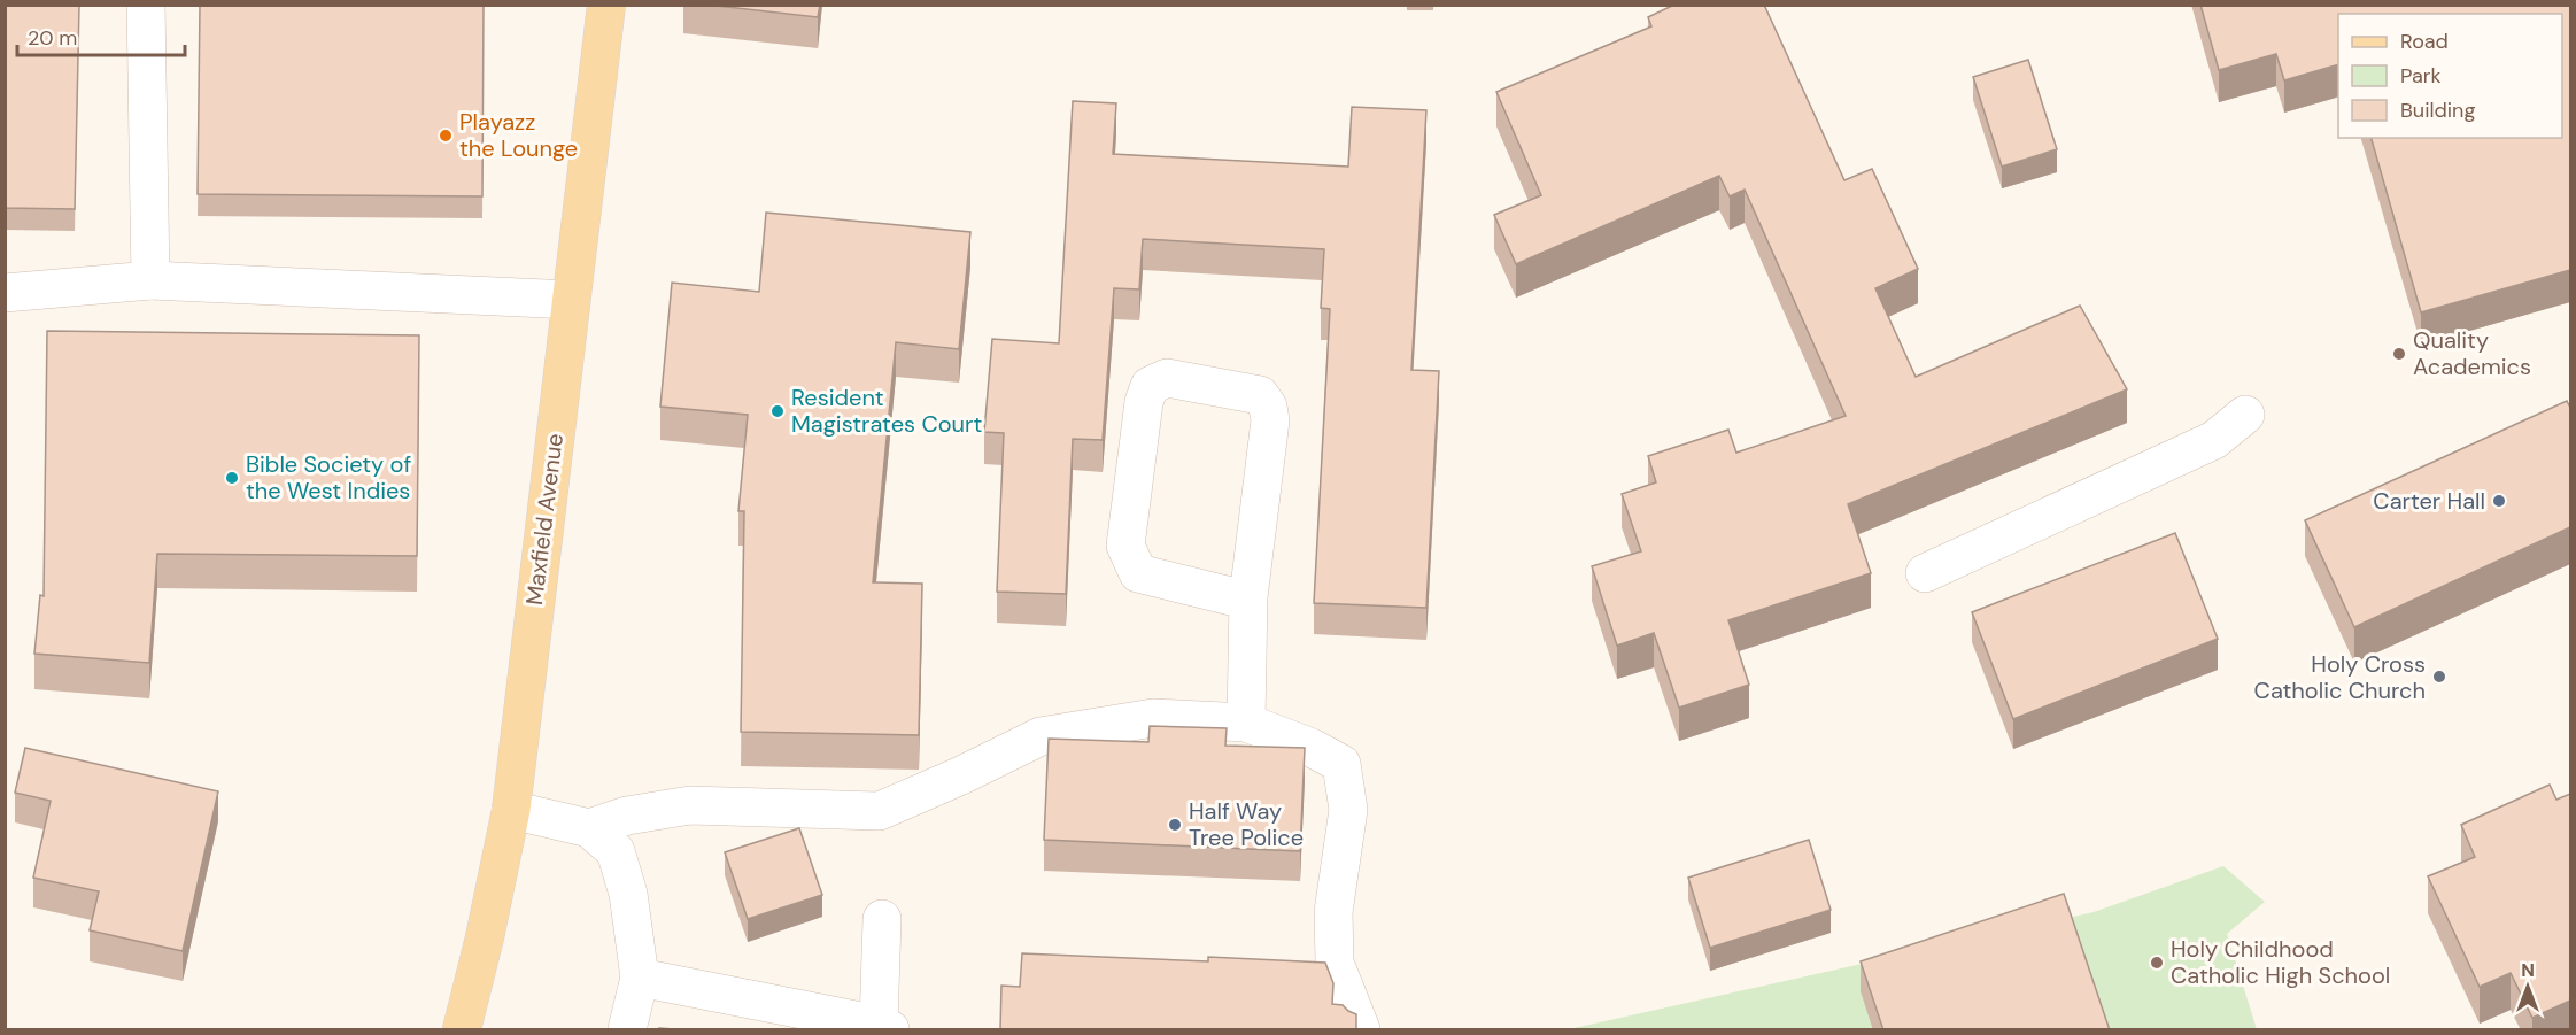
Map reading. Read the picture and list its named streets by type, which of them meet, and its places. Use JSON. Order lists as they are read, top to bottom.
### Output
{
  "streets": {
    "main road": ["Maxfield Avenue"]
  },
  "places": [
    "Playazz the Lounge",
    "Quality Academics",
    "Resident Magistrates Court",
    "Bible Society of the West Indies",
    "Carter Hall",
    "Holy Cross Catholic Church",
    "Half Way Tree Police",
    "Holy Childhood Catholic High School"
  ],
  "legend": ["Road", "Park", "Building"],
  "scale_bar": "20 m",
  "north": "top"
}
